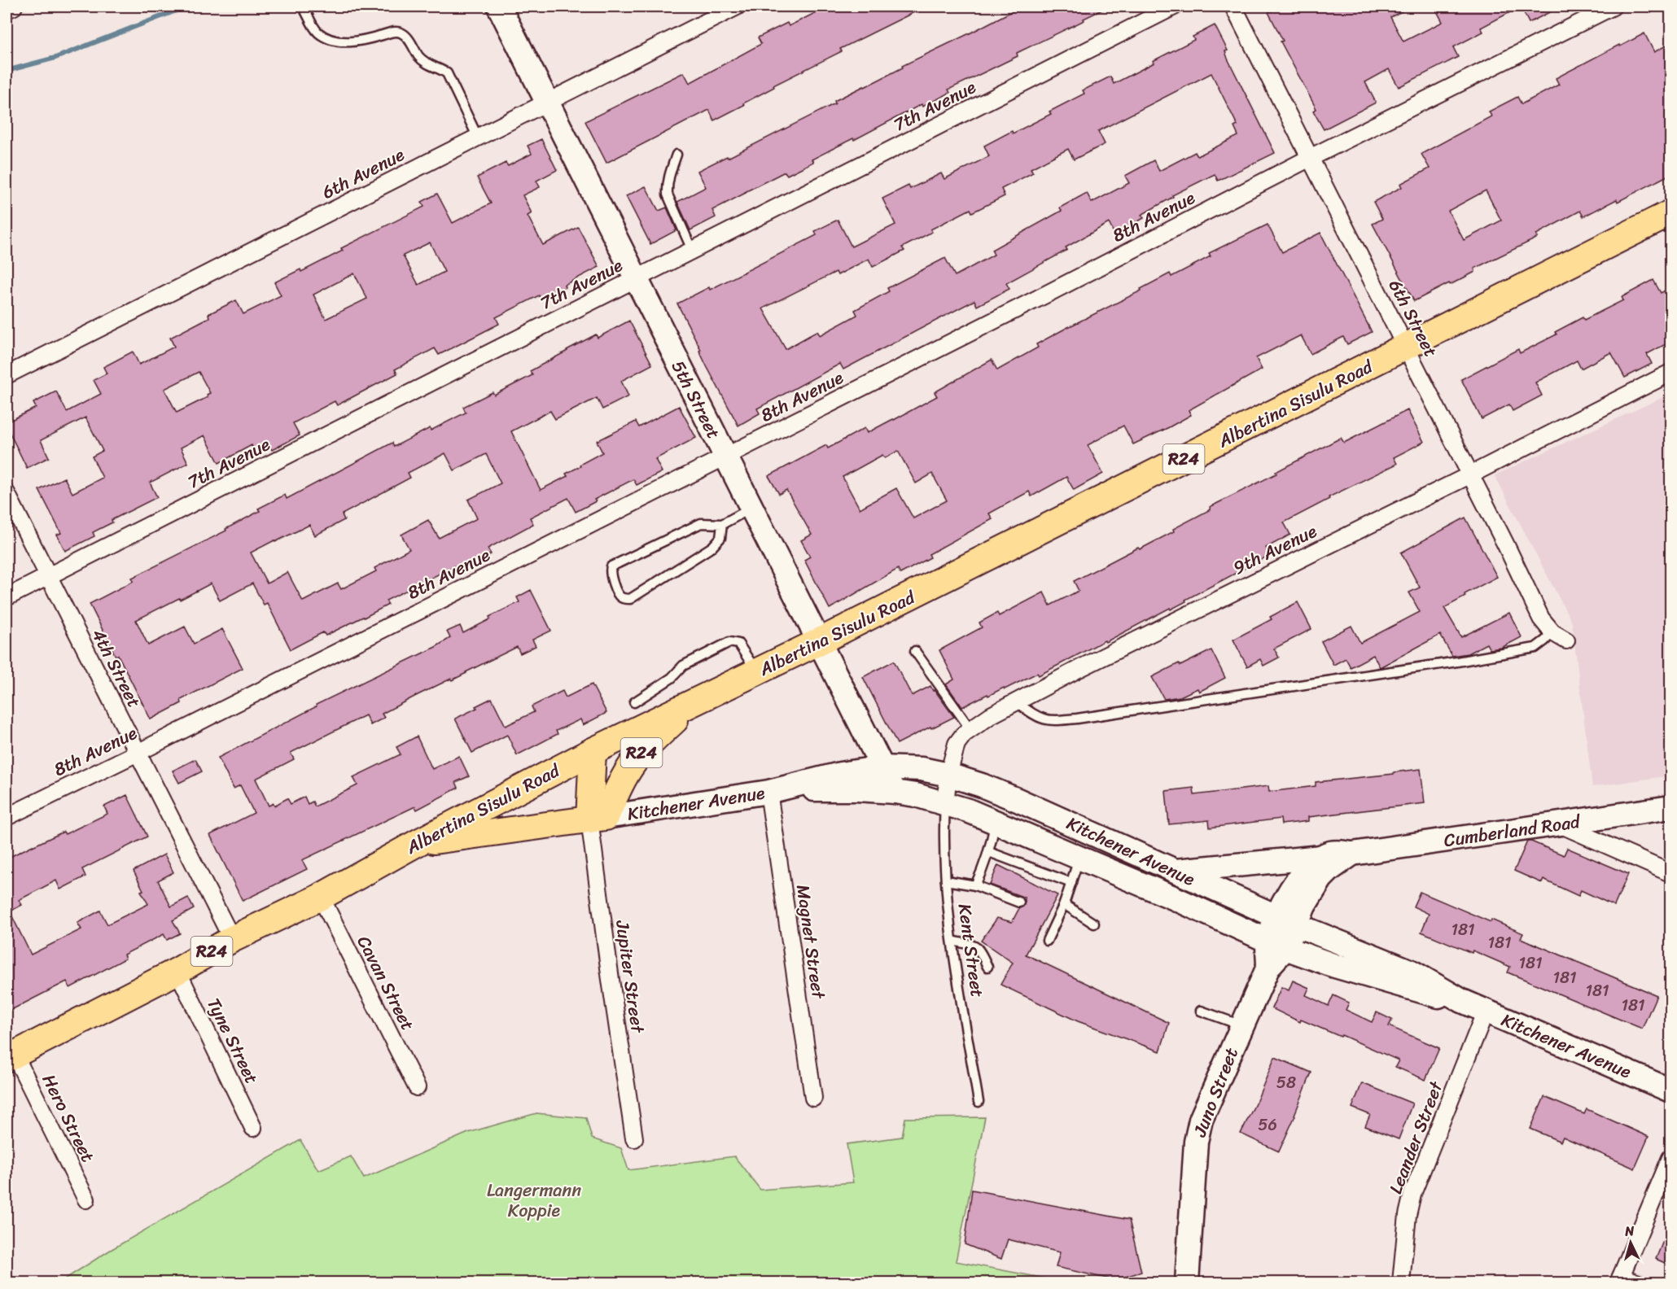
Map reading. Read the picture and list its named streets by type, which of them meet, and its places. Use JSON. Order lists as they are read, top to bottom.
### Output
{
  "streets": {
    "main road": [
      "5th Street",
      "Albertina Sisulu Road",
      "R24",
      "Kitchener Avenue",
      "Cumberland Road",
      "Juno Street"
    ],
    "street": [
      "7th Avenue",
      "6th Avenue",
      "8th Avenue",
      "6th Street",
      "9th Avenue",
      "4th Street",
      "Magnet Street",
      "Jupiter Street",
      "Cavan Street",
      "Tyne Street",
      "Hero Street",
      "Leander Street"
    ],
    "lane": ["Kent Street"]
  },
  "crossings": [
    ["7th Avenue", "5th Street"],
    ["7th Avenue", "4th Street"],
    ["6th Avenue", "5th Street"],
    ["8th Avenue", "6th Street"],
    ["8th Avenue", "5th Street"],
    ["8th Avenue", "4th Street"],
    ["6th Street", "Albertina Sisulu Road"],
    ["6th Street", "9th Avenue"],
    ["5th Street", "Albertina Sisulu Road"],
    ["5th Street", "Kitchener Avenue"],
    ["Albertina Sisulu Road", "4th Street"],
    ["Albertina Sisulu Road", "Kitchener Avenue"],
    ["Albertina Sisulu Road", "Cavan Street"],
    ["Albertina Sisulu Road", "Tyne Street"],
    ["Albertina Sisulu Road", "Hero Street"],
    ["9th Avenue", "Kitchener Avenue"],
    ["9th Avenue", "Kent Street"],
    ["Kitchener Avenue", "Cumberland Road"],
    ["Kitchener Avenue", "Magnet Street"],
    ["Kitchener Avenue", "Kent Street"],
    ["Kitchener Avenue", "Jupiter Street"],
    ["Kitchener Avenue", "Leander Street"],
    ["Cumberland Road", "Juno Street"]
  ],
  "parks": ["Langermann Koppie"],
  "house_numbers": [
    "181",
    "181",
    "181",
    "181",
    "181",
    "181",
    "58",
    "56"
  ],
  "north": "top"
}
